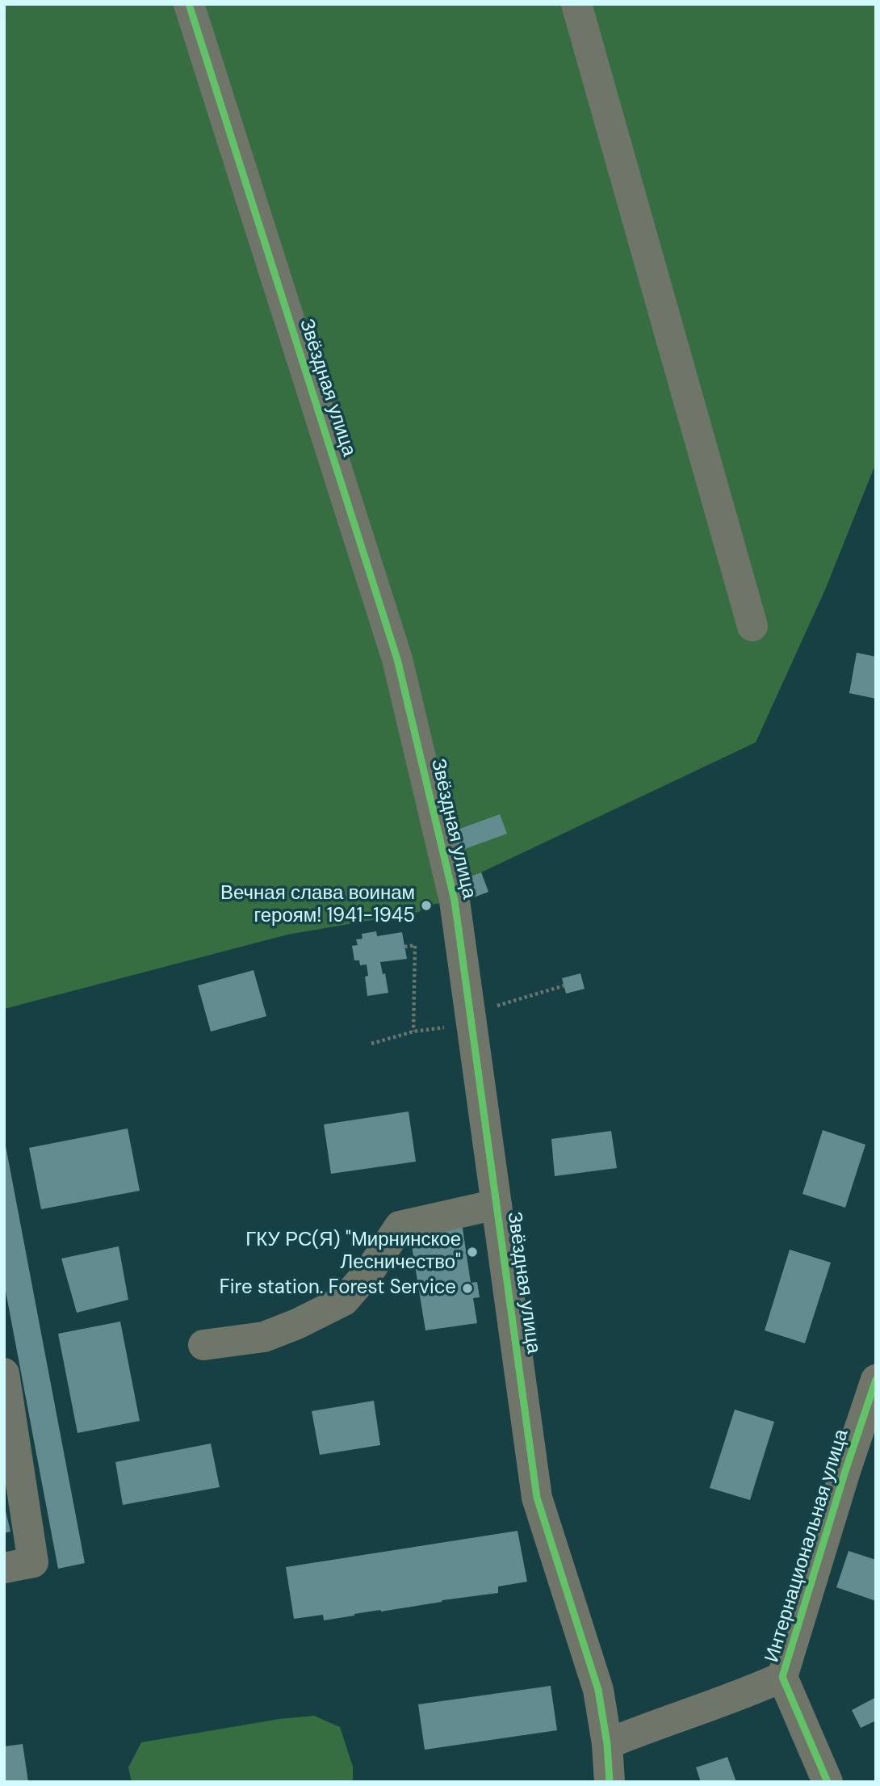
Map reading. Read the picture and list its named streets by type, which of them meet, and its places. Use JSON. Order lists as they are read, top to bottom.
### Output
{
  "streets": {
    "street": ["Звёздная улица", "Интернациональная улица"]
  },
  "crossings": [
    ["Звёздная улица", "Интернациональная улица"]
  ],
  "places": ["Вечная слава воинам героям! 1941-1945", "ГКУ РС(Я) \"Мирнинское Лесничество\"", "Fire station. Forest Service"]
}
